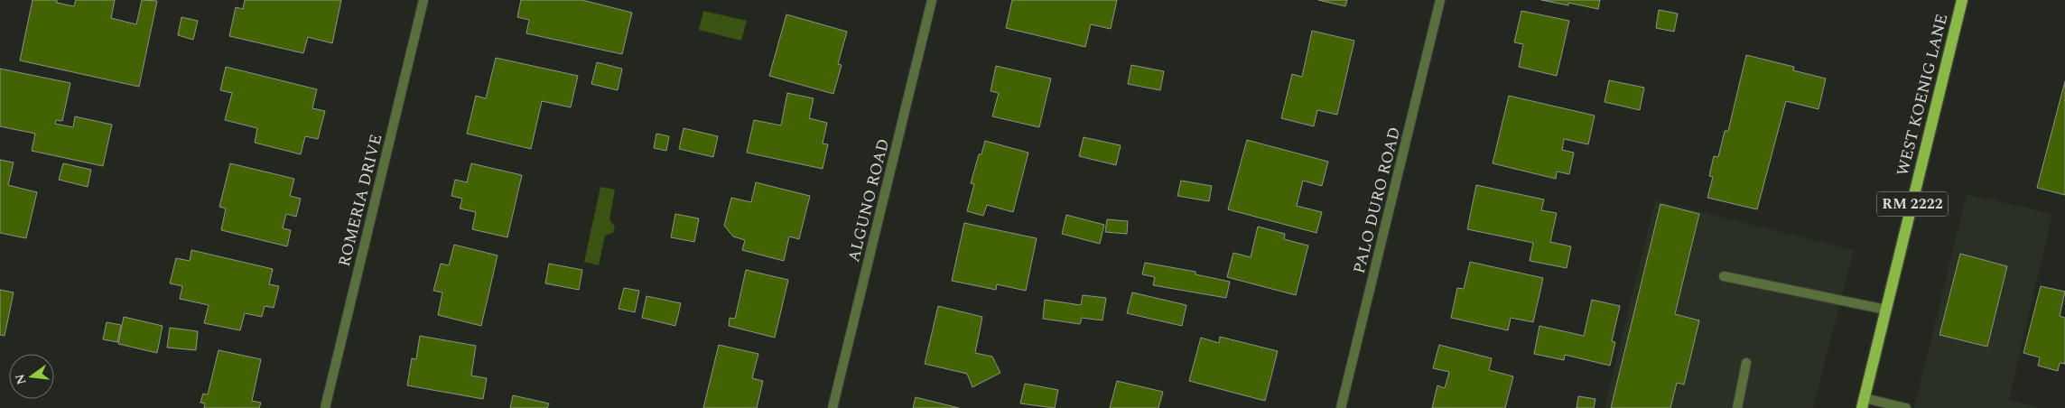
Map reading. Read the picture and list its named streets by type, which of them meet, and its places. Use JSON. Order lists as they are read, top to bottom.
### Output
{
  "streets": {
    "main road": ["WEST KOENIG LANE", "RM 2222"],
    "street": ["ROMERIA DRIVE", "ALGUNO ROAD", "PALO DURO ROAD"]
  },
  "north": "left"
}
